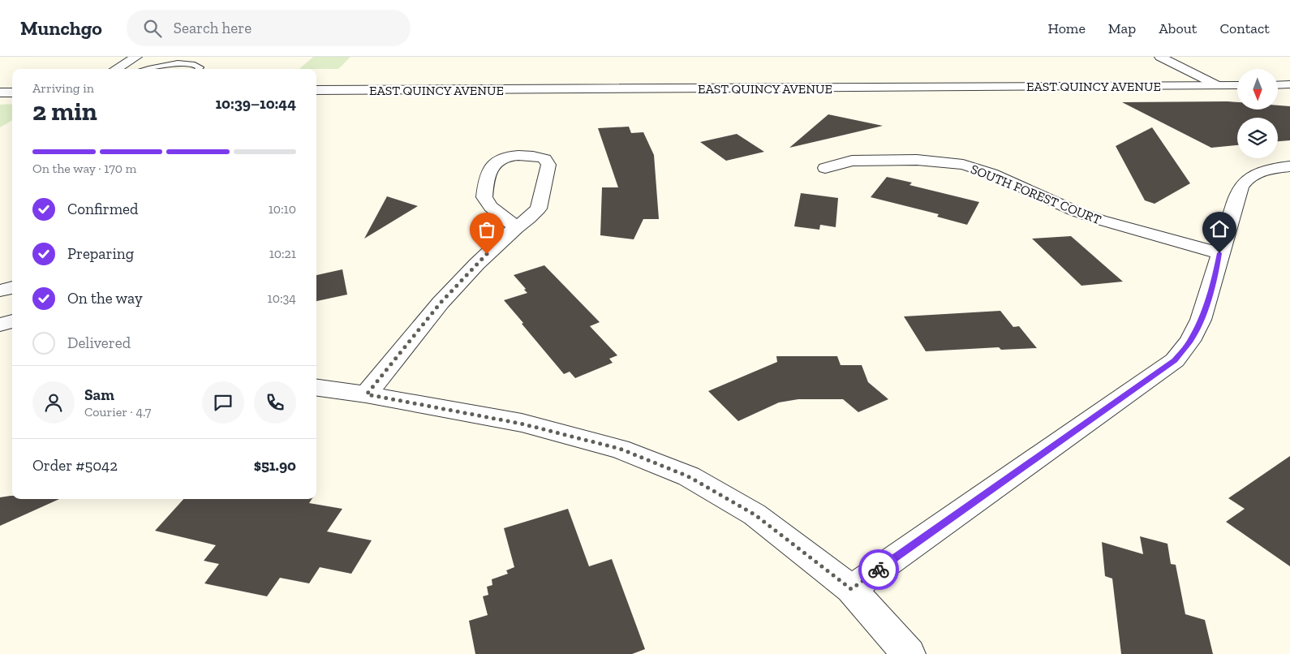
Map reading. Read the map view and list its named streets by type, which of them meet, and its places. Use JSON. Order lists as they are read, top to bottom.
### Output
{
  "streets": {
    "street": ["EAST QUINCY AVENUE", "SOUTH FOREST COURT"]
  },
  "north": "bottom",
  "page": {
    "header": "Munchgo",
    "search": "Search here",
    "nav": [
      "Home",
      "Map",
      "About",
      "Contact"
    ],
    "heading": ["2 min", "Arriving in", "10:39–10:44"],
    "panel": [
      "Sam",
      "Courier · 4.7",
      "Order #5042",
      "$51.90"
    ],
    "bar": "On the way · 170 m",
    "list": [
      ["Confirmed", "10:10"],
      ["Preparing", "10:21"],
      ["On the way", "10:34"],
      "Delivered"
    ]
  }
}
